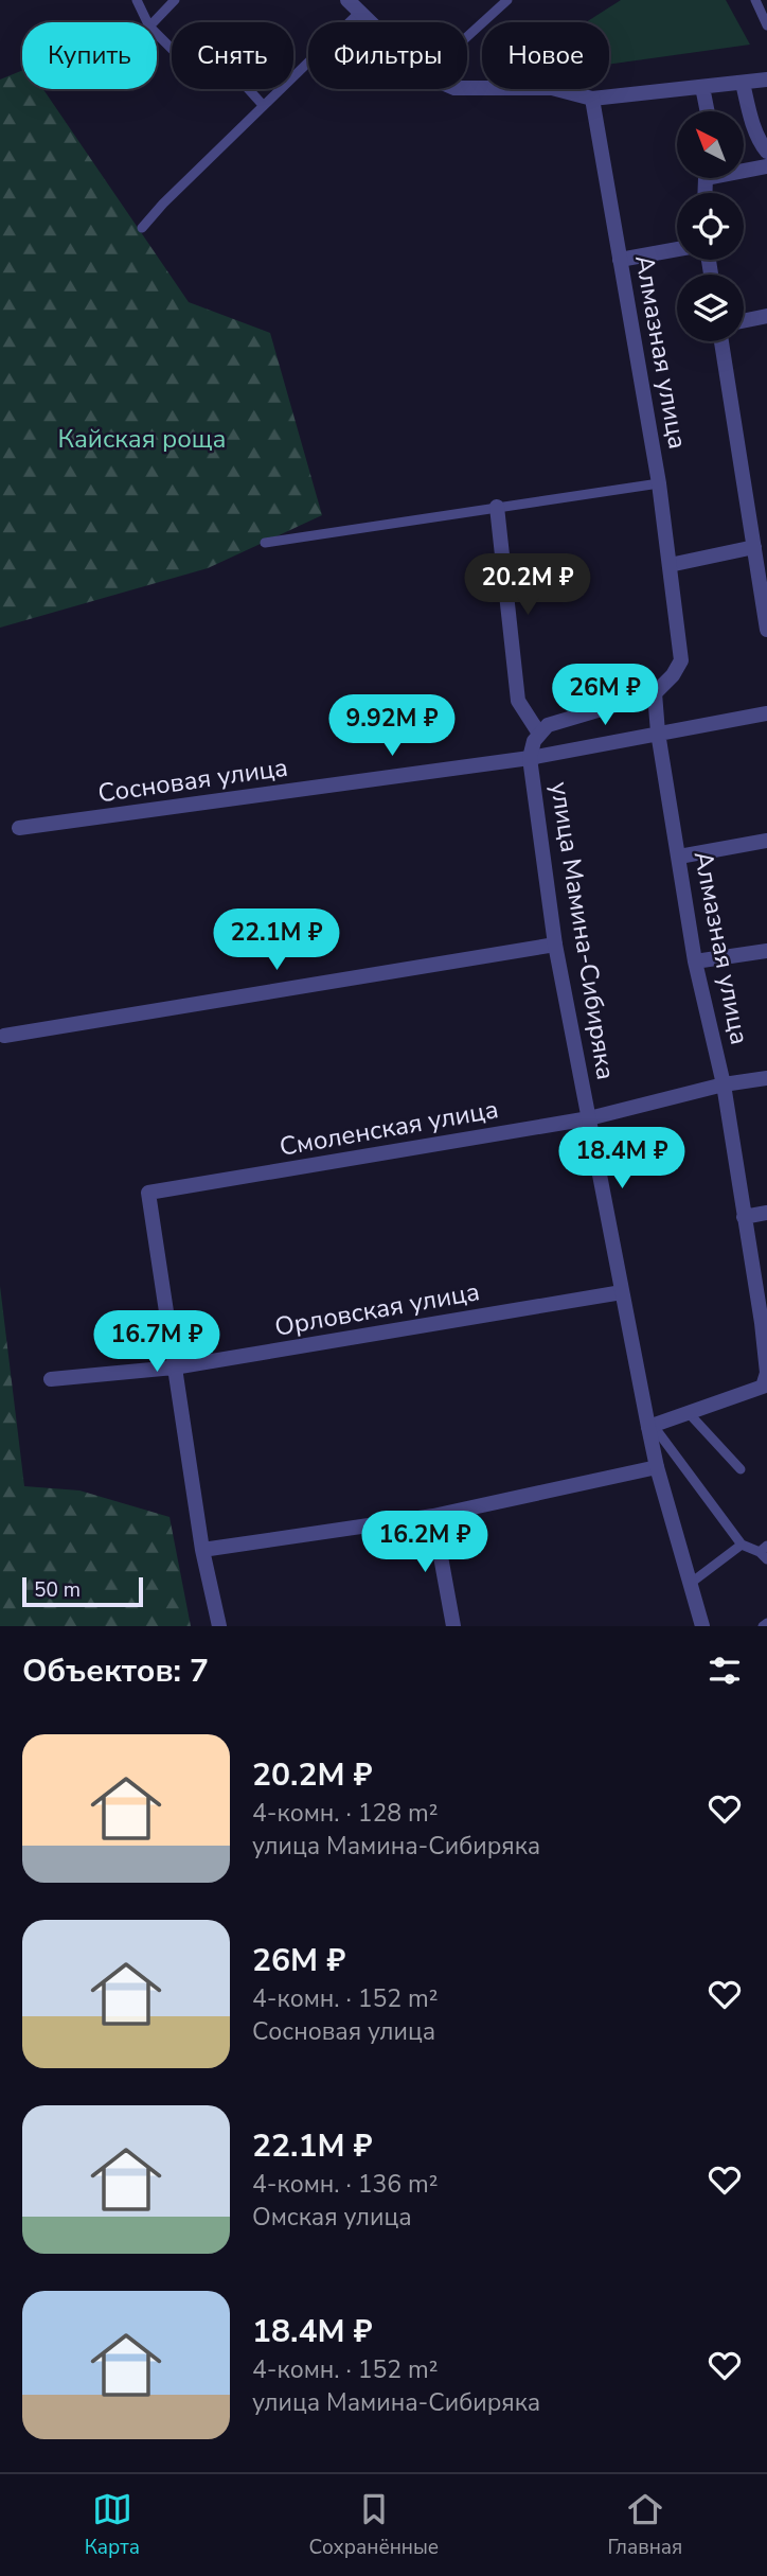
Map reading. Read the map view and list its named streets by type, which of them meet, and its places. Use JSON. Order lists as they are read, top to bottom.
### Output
{
  "streets": {
    "street": [
      "Алмазная улица",
      "Сосновая улица",
      "улица Мамина-Сибиряка",
      "Смоленская улица",
      "Орловская улица"
    ]
  },
  "crossings": [
    ["Алмазная улица", "Сосновая улица"],
    ["Алмазная улица", "Смоленская улица"],
    ["Сосновая улица", "улица Мамина-Сибиряка"],
    ["улица Мамина-Сибиряка", "Смоленская улица"],
    ["улица Мамина-Сибиряка", "Орловская улица"],
    ["Смоленская улица", "Орловская улица"]
  ],
  "parks": ["Кайская роща"],
  "scale_bar": "50 m",
  "north": "top left",
  "page": {
    "chip": [
      "Купить",
      "Снять",
      "Фильтры",
      "Новое"
    ],
    "price": [
      "20.2M ₽",
      "26M ₽",
      "9.92M ₽",
      "22.1M ₽",
      "18.4M ₽",
      "16.7M ₽",
      "16.2M ₽"
    ],
    "scale": "50 m",
    "heading": "Объектов: 7",
    "list": [
      {
        "name": "20.2M ₽",
        "note": "4-комн. · 128 m² · улица Мамина-Сибиряка"
      },
      {
        "name": "26M ₽",
        "note": "4-комн. · 152 m² · Сосновая улица"
      },
      {
        "name": "22.1M ₽",
        "note": "4-комн. · 136 m² · Омская улица"
      },
      {
        "name": "18.4M ₽",
        "note": "4-комн. · 152 m² · улица Мамина-Сибиряка"
      }
    ],
    "tabs": ["Карта", "Сохранённые", "Главная"]
  }
}
